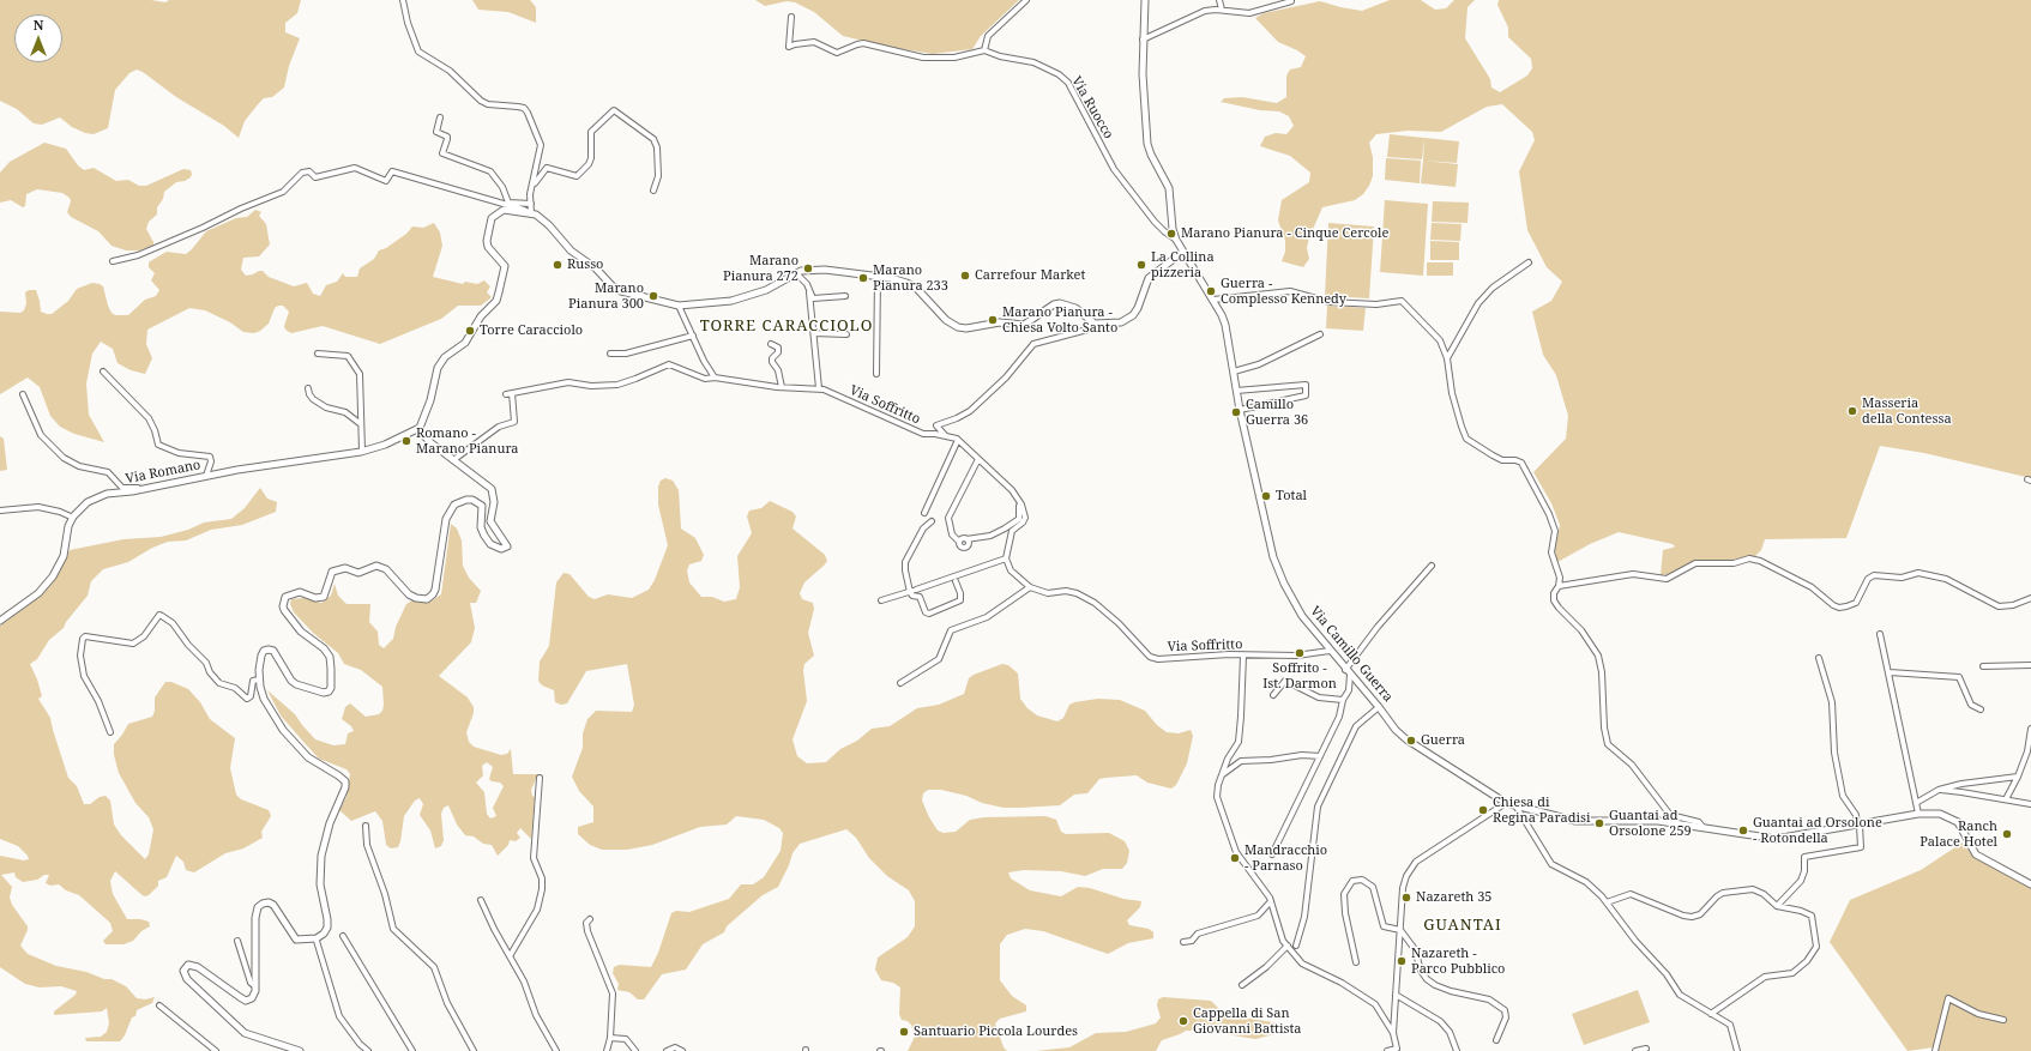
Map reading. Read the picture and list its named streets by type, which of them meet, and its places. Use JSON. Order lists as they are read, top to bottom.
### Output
{
  "streets": {
    "street": [
      "Via Ruocco",
      "Via Soffritto",
      "Via Romano",
      "Via Camillo Guerra"
    ]
  },
  "crossings": [
    ["Via Ruocco", "Via Camillo Guerra"],
    ["Via Soffritto", "Via Camillo Guerra"]
  ],
  "districts": ["TORRE CARACCIOLO", "GUANTAI"],
  "places": [
    "Marano Pianura - Cinque Cercole",
    "Russo",
    "La Collina pizzeria",
    "Marano Pianura 272",
    "Carrefour Market",
    "Marano Pianura 233",
    "Guerra - Complesso Kennedy",
    "Marano Pianura 300",
    "Marano Pianura - Chiesa Volto Santo",
    "Torre Caracciolo",
    "Masseria della Contessa",
    "Camillo Guerra 36",
    "Romano - Marano Pianura",
    "Total",
    "Soffrito - Ist. Darmon",
    "Guerra",
    "Chiesa di Regina Paradisi",
    "Guantai ad Orsolone 259",
    "Guantai ad Orsolone - Rotondella",
    "Ranch Palace Hotel",
    "Mandracchio - Parnaso",
    "Nazareth 35",
    "Nazareth - Parco Pubblico",
    "Cappella di San Giovanni Battista",
    "Santuario Piccola Lourdes"
  ],
  "north": "top"
}
